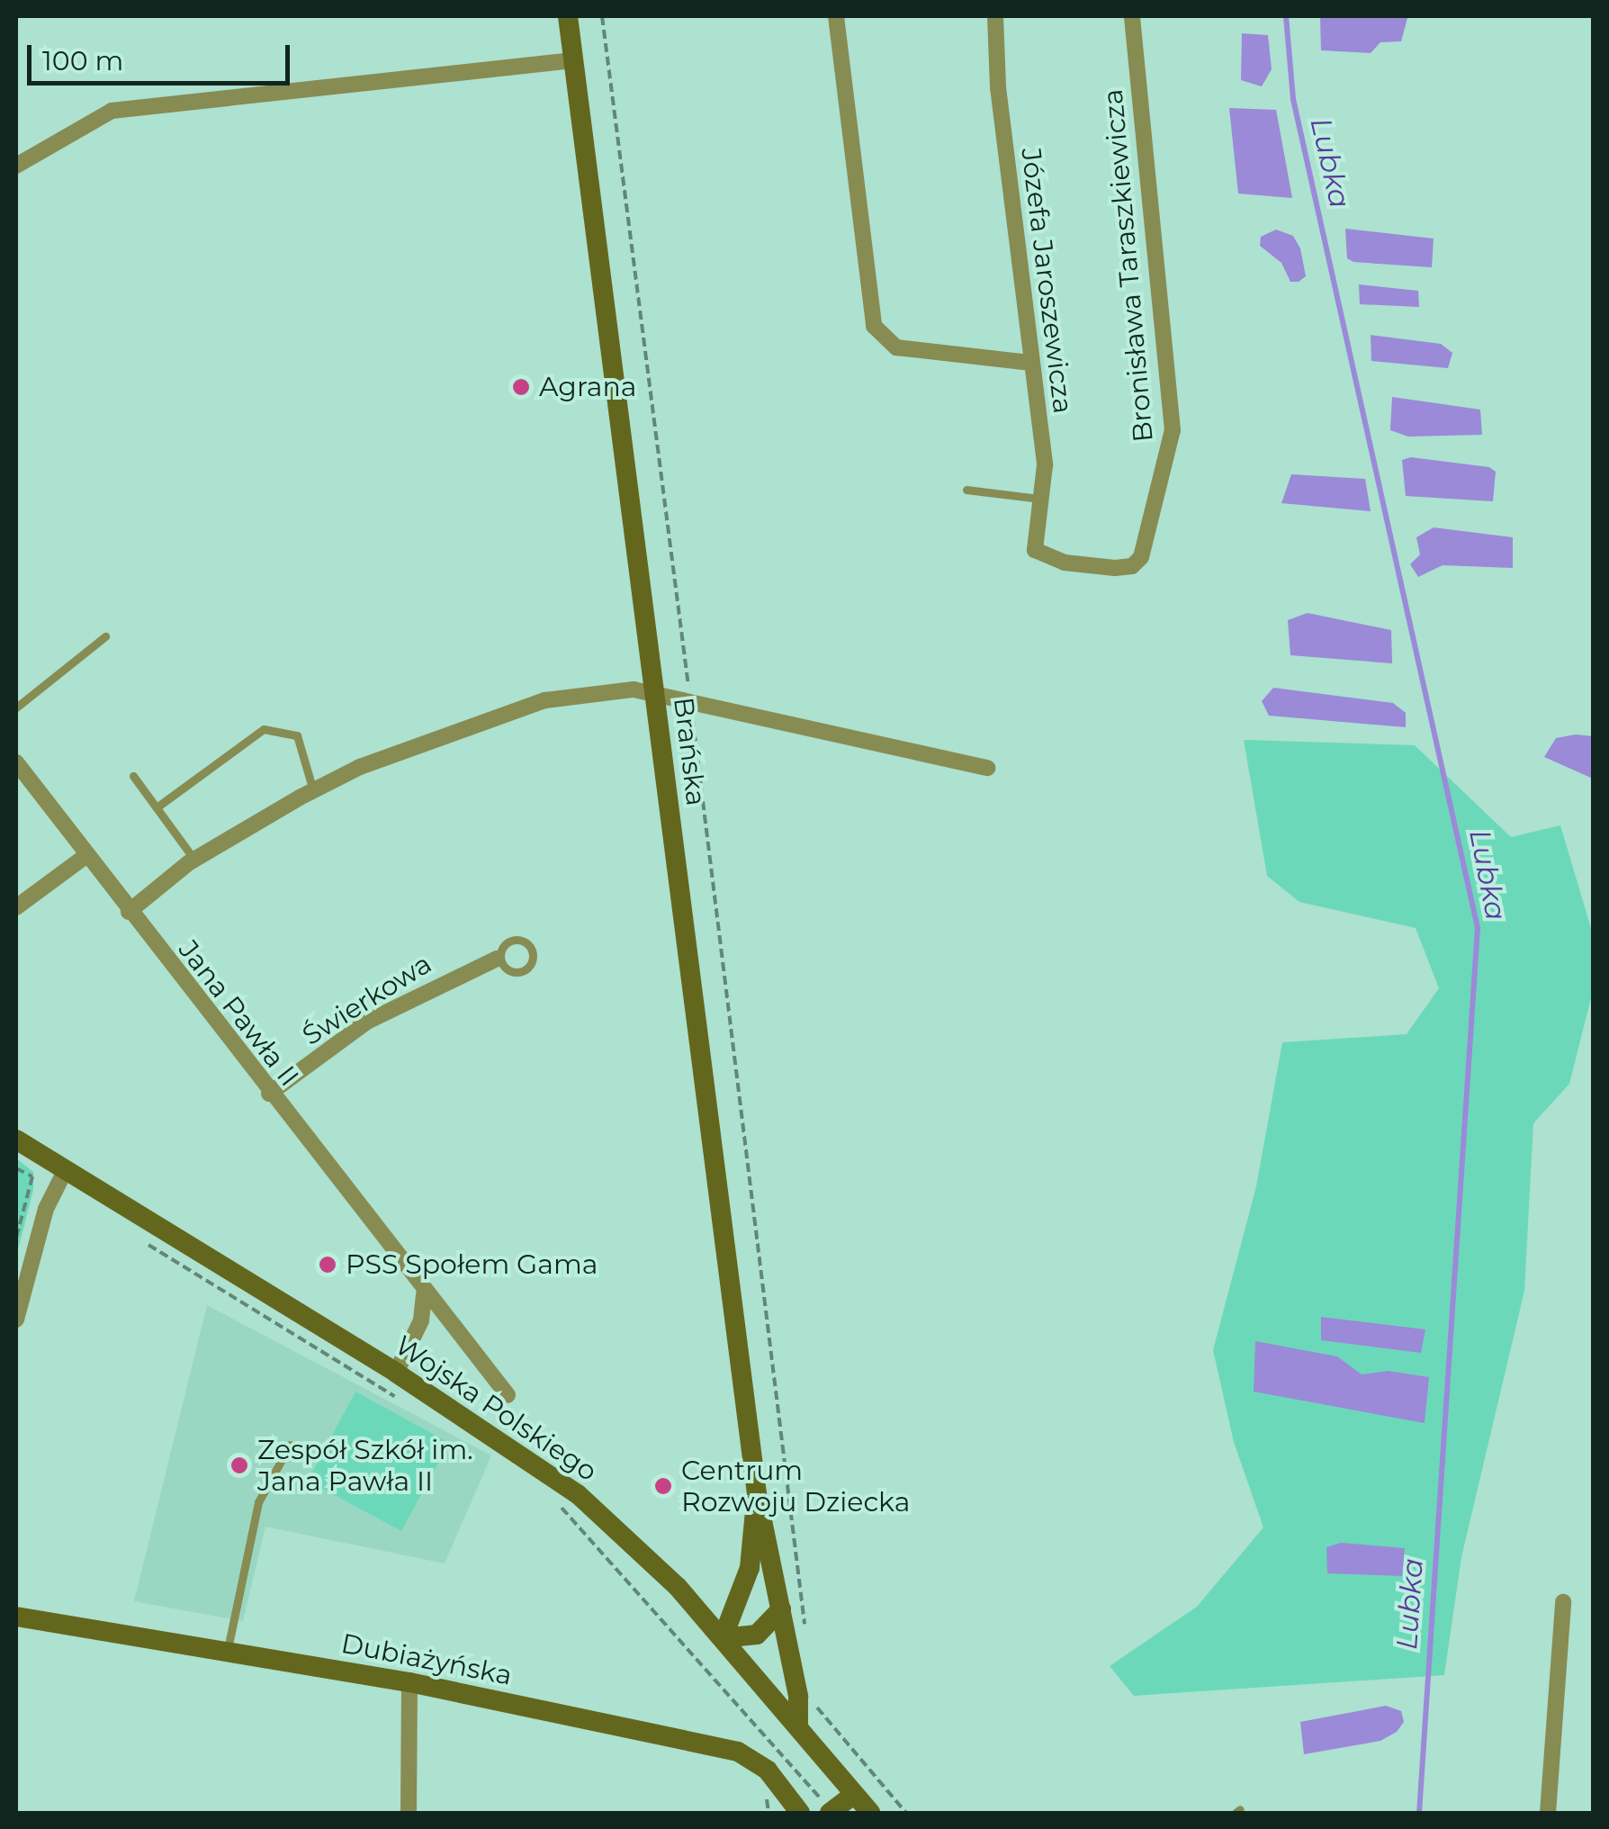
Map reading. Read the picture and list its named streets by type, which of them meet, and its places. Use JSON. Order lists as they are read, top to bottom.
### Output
{
  "streets": {
    "street": [
      "Bronisława Taraszkiewicza",
      "Józefa Jaroszewicza",
      "Brańska",
      "Świerkowa",
      "Jana Pawła II",
      "Wojska Polskiego",
      "Dubiażyńska"
    ]
  },
  "crossings": [
    ["Bronisława Taraszkiewicza", "Józefa Jaroszewicza"],
    ["Brańska", "Wojska Polskiego"],
    ["Świerkowa", "Jana Pawła II"]
  ],
  "water": ["Lubka"],
  "places": [
    "Agrana",
    "PSS Społem Gama",
    "Zespół Szkół im. Jana Pawła II",
    "Centrum Rozwoju Dziecka"
  ],
  "scale_bar": "100 m"
}
